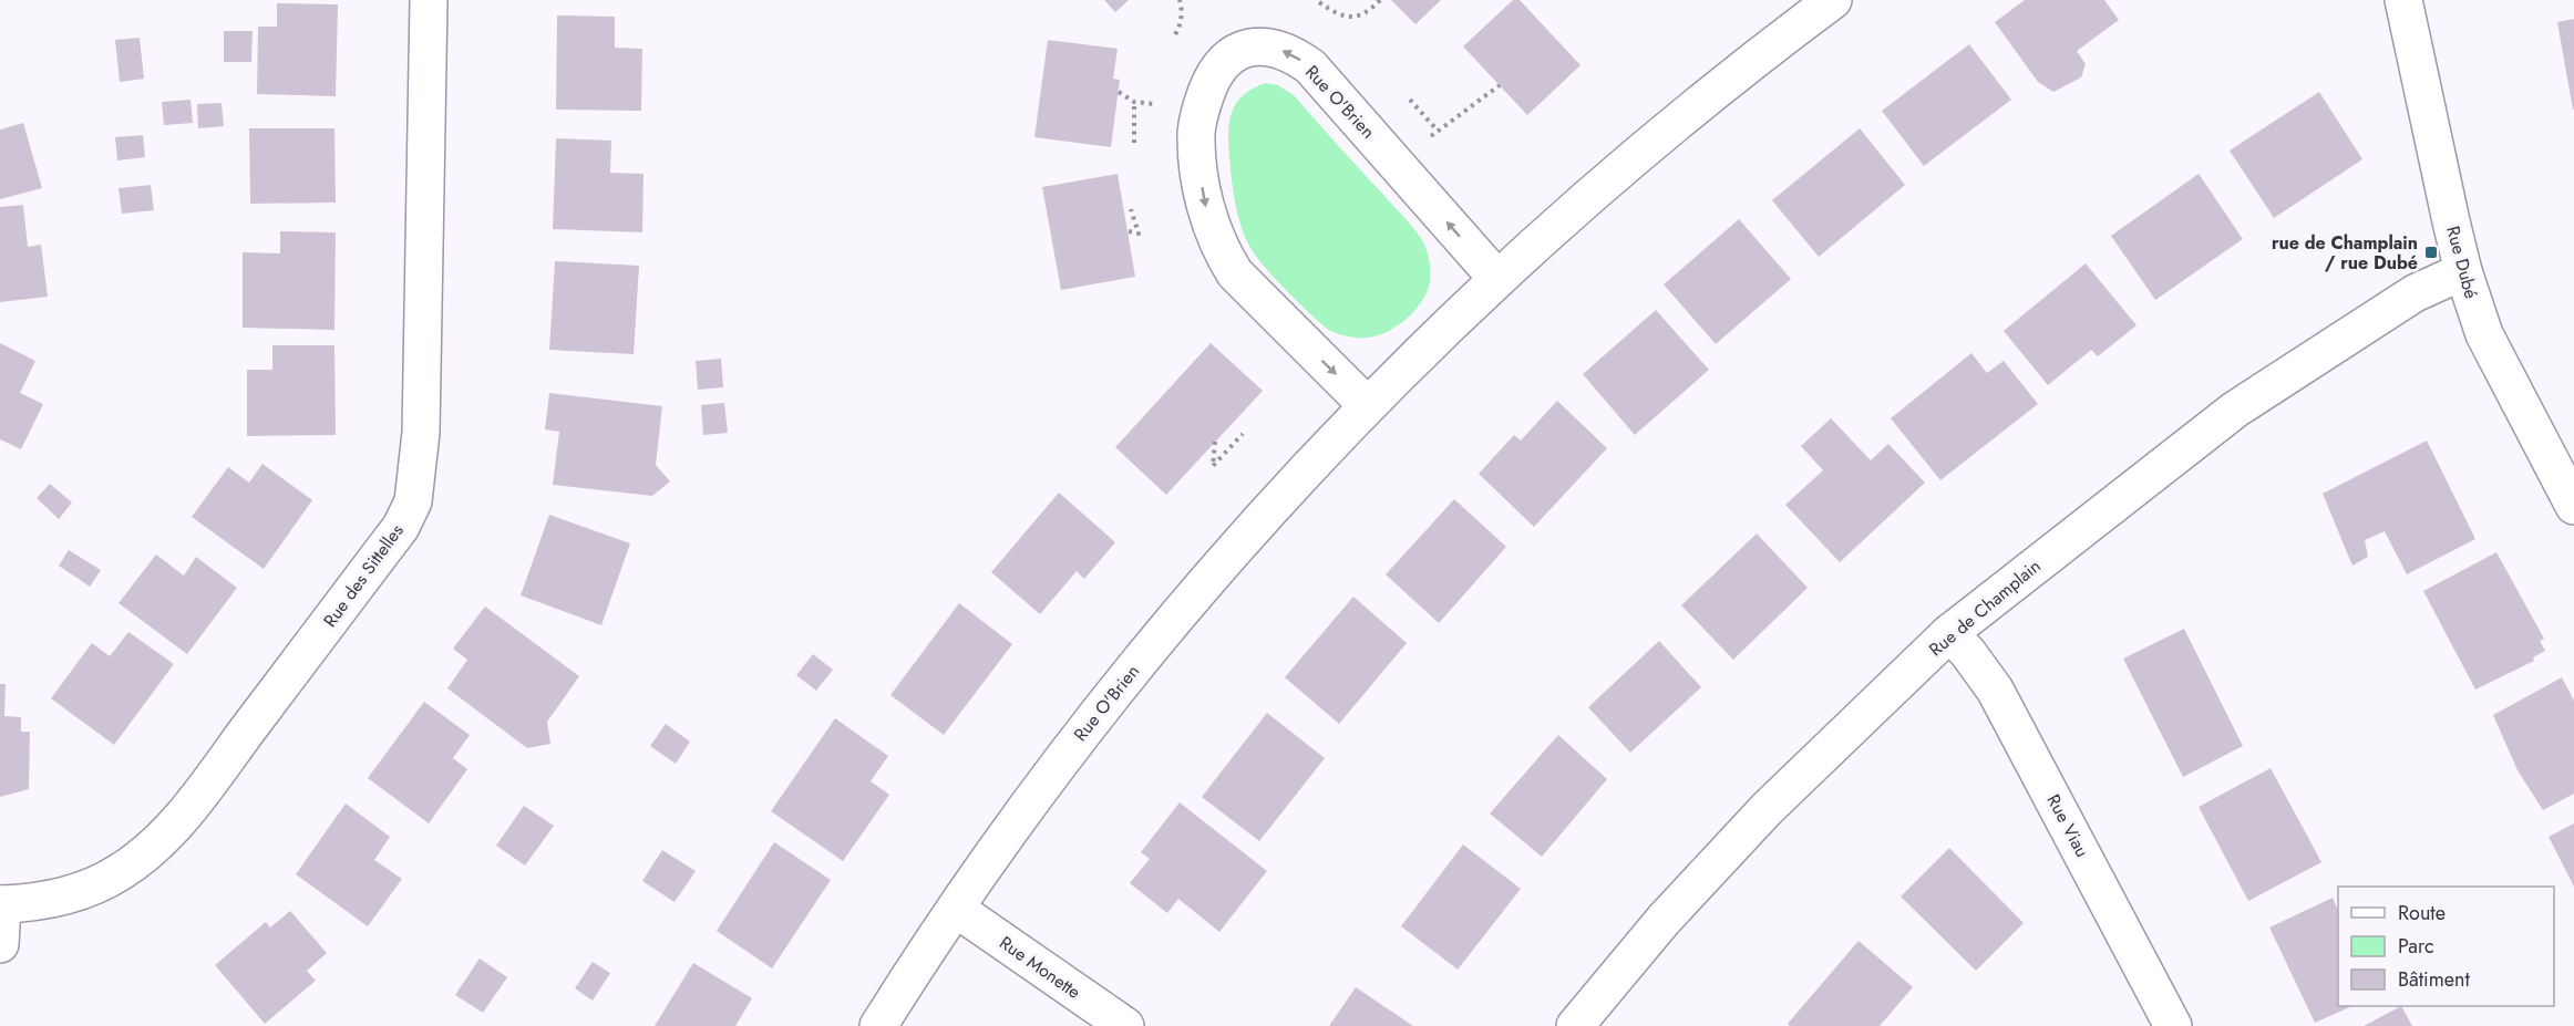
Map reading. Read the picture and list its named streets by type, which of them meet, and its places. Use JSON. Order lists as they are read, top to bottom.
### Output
{
  "streets": {
    "street": [
      "Rue O'Brien",
      "Rue Dubé",
      "Rue des Sittelles",
      "Rue de Champlain",
      "Rue Viau",
      "Rue Monette"
    ]
  },
  "crossings": [
    ["Rue O'Brien", "Rue Monette"],
    ["Rue Dubé", "Rue de Champlain"],
    ["Rue de Champlain", "Rue Viau"]
  ],
  "places": {
    "transit": ["rue de Champlain / rue Dubé"]
  },
  "legend": ["Route", "Parc", "Bâtiment"]
}
